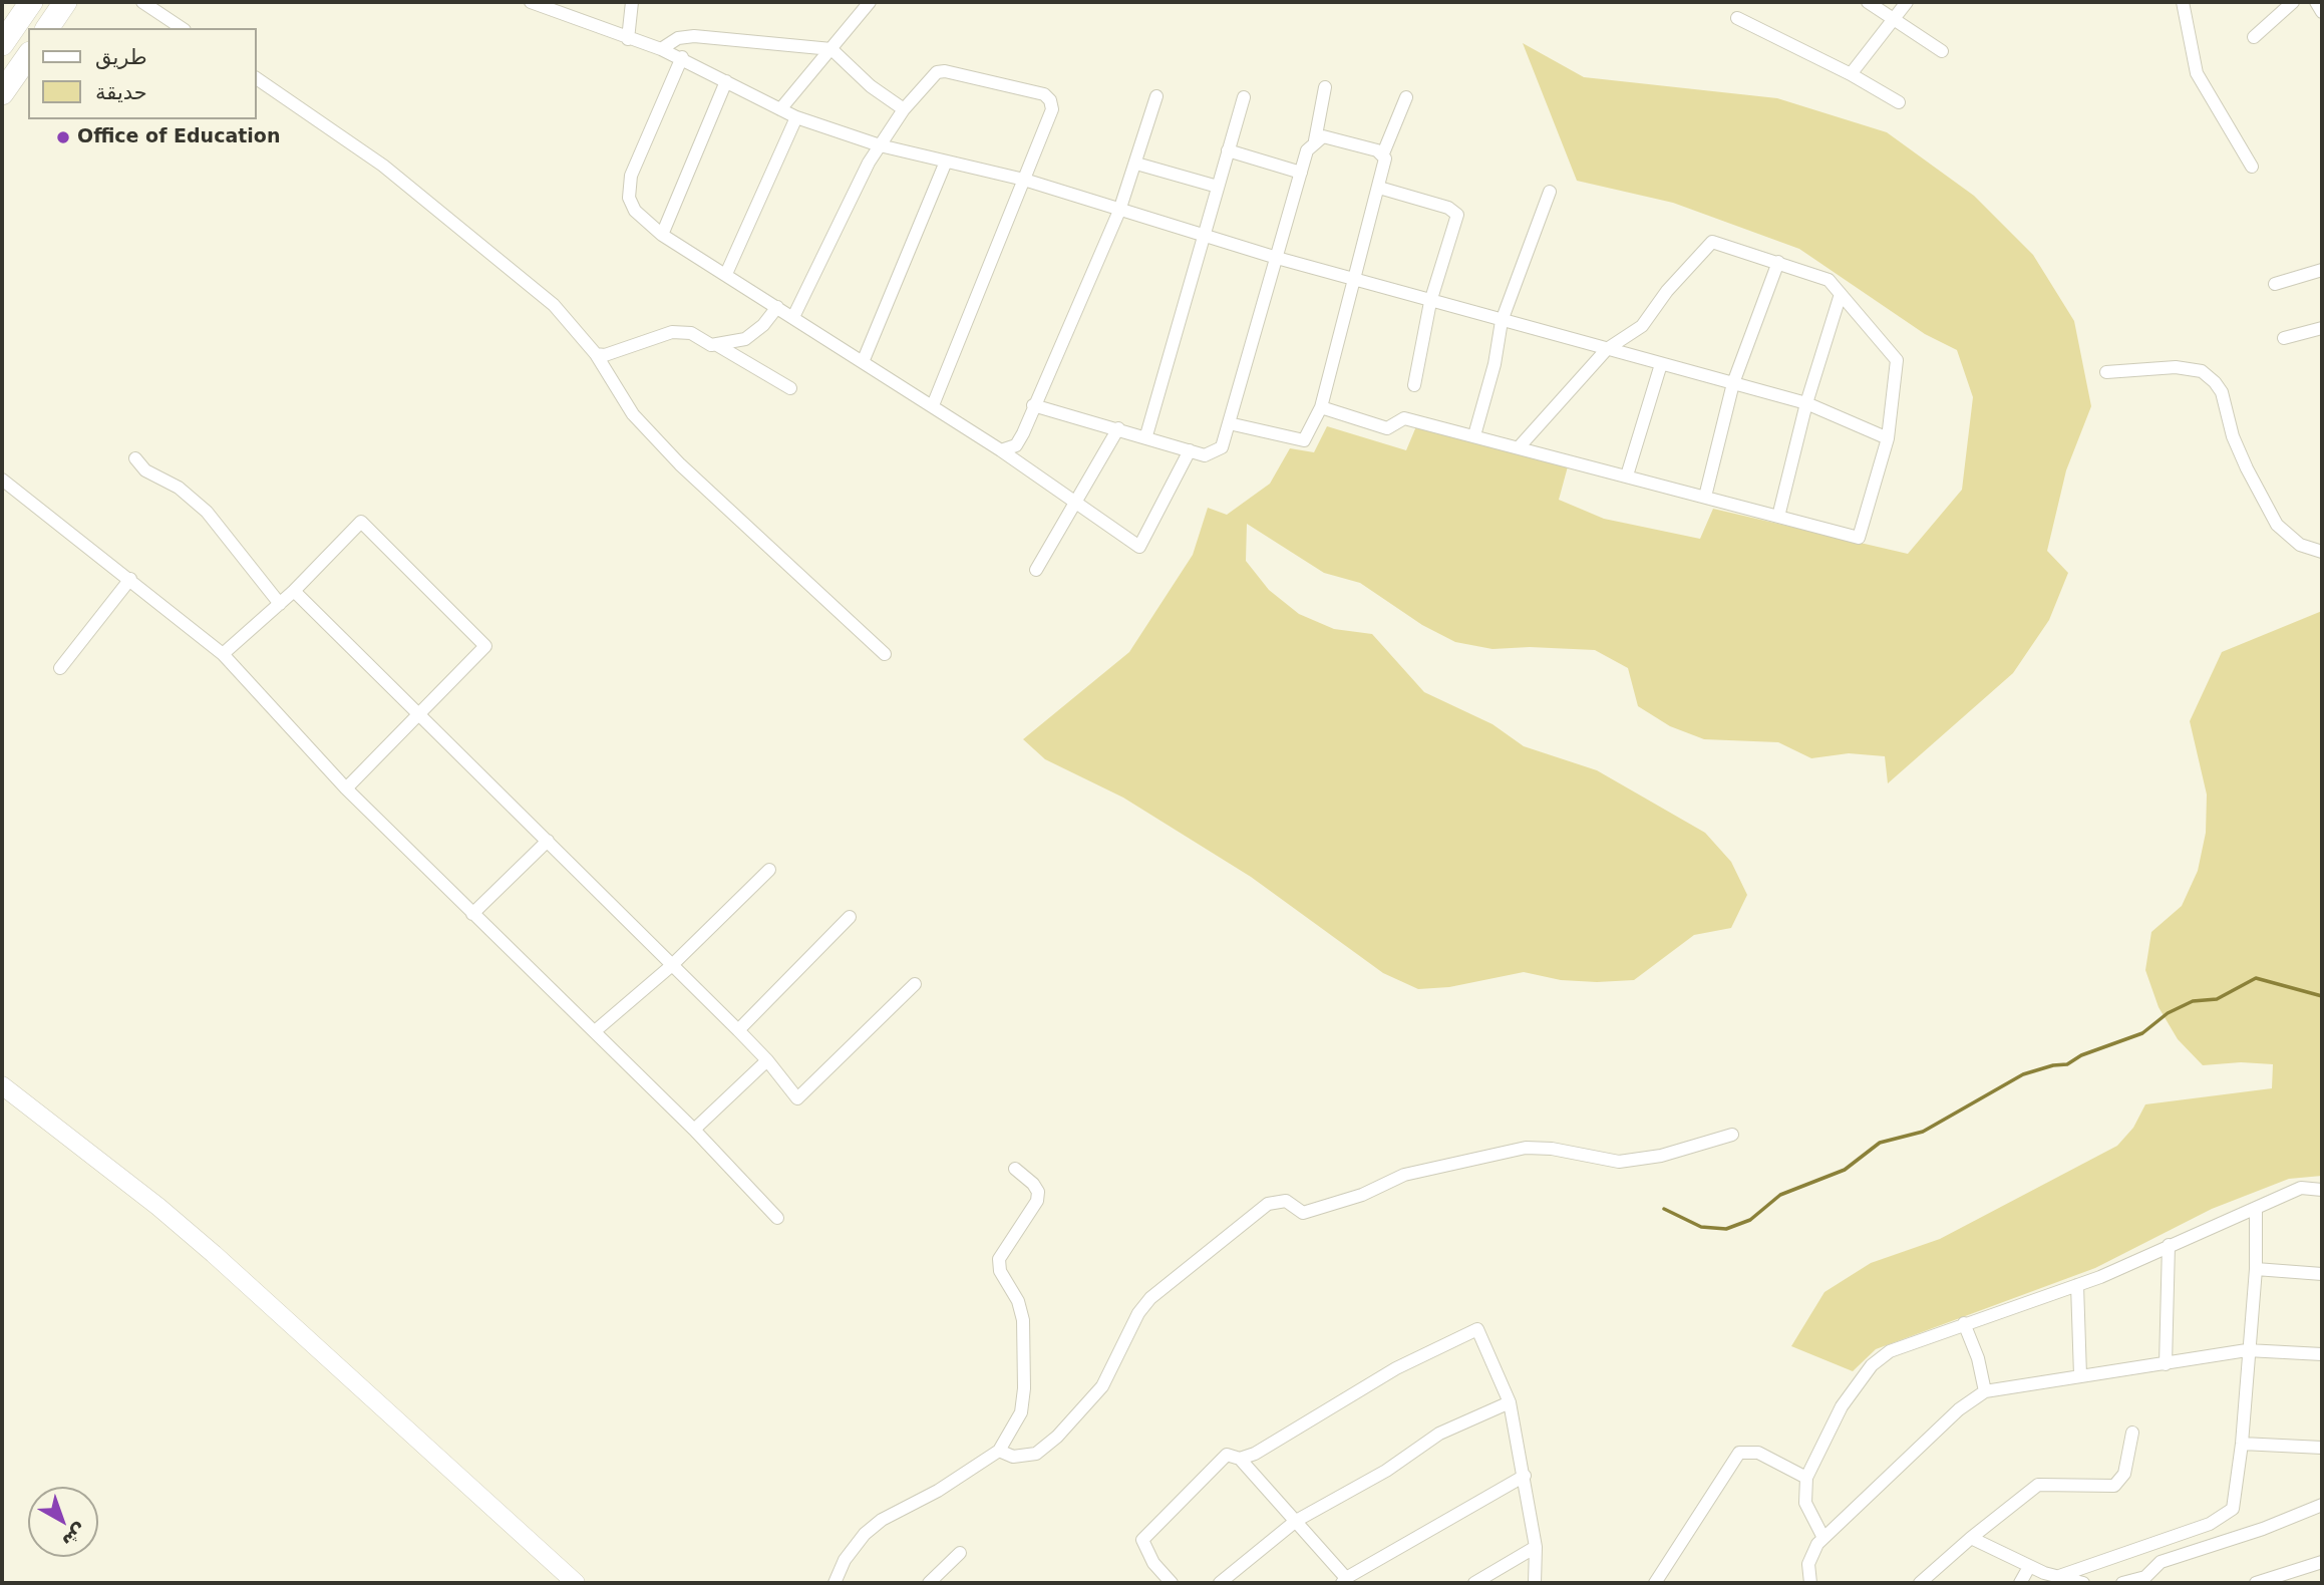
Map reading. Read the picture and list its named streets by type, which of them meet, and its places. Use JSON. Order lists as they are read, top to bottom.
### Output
{
  "places": ["Office of Education"],
  "legend": ["طريق", "حديقة"],
  "north": "bottom right"
}
